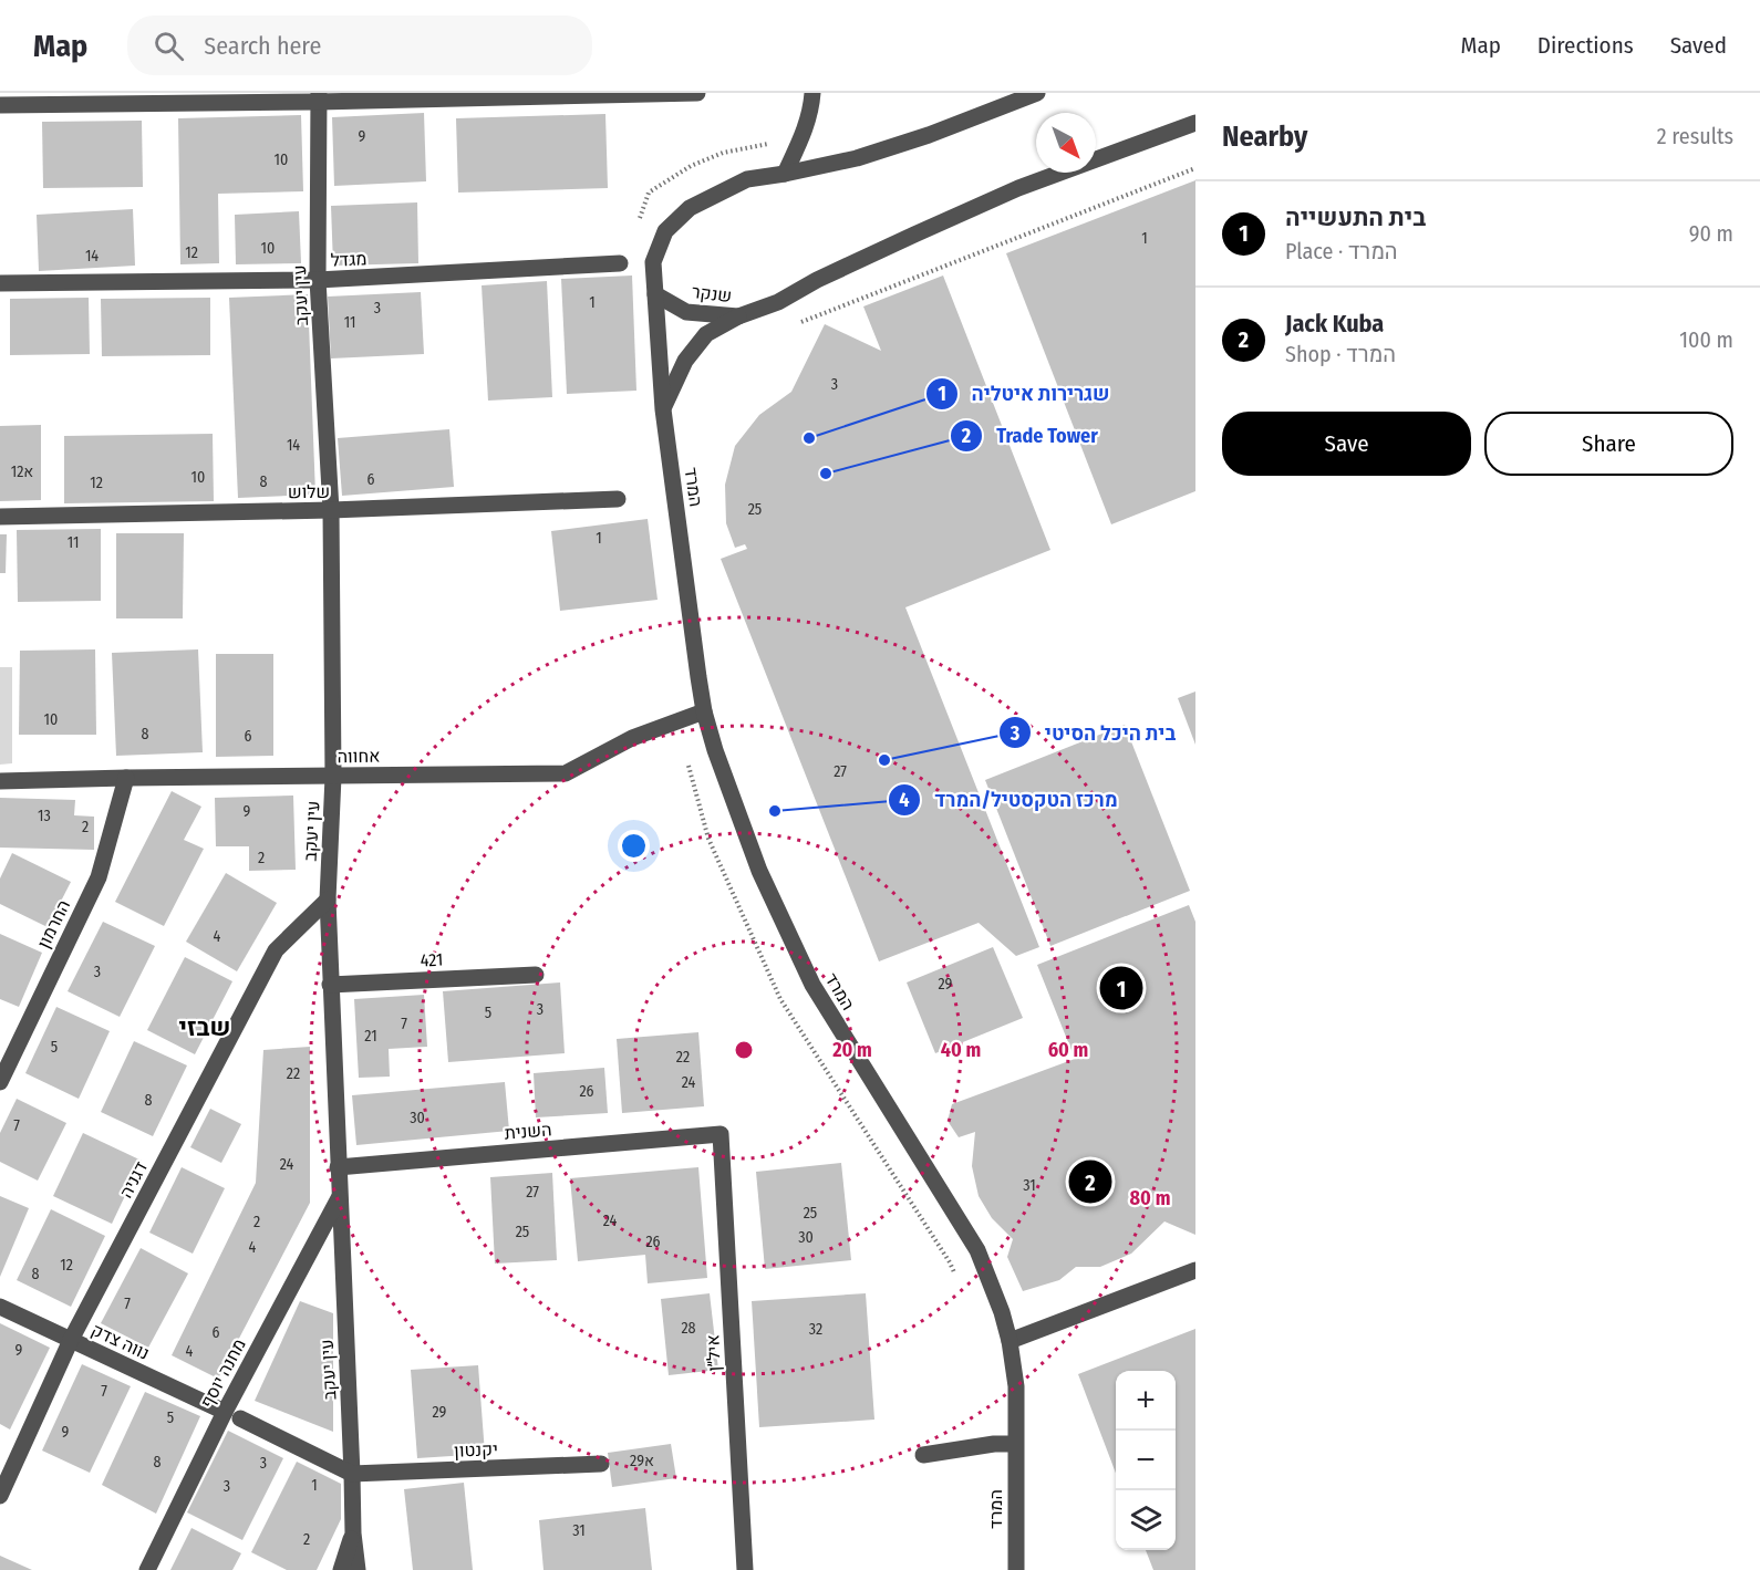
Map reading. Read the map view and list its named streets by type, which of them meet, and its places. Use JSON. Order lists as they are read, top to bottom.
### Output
{
  "streets": {
    "street": [
      "מגדל",
      "שנקר",
      "עין יעקב",
      "המרד",
      "שלוש",
      "אחווה",
      "החרמון",
      "421",
      "השנית",
      "דגניה",
      "נווה צדק",
      "איל״ן",
      "מחנה יוסף",
      "יקנטון"
    ]
  },
  "crossings": [
    ["מגדל", "עין יעקב"],
    ["שנקר", "המרד"],
    ["עין יעקב", "שלוש"],
    ["עין יעקב", "אחווה"],
    ["עין יעקב", "421"],
    ["עין יעקב", "השנית"],
    ["עין יעקב", "דגניה"],
    ["עין יעקב", "נווה צדק"],
    ["עין יעקב", "מחנה יוסף"],
    ["עין יעקב", "יקנטון"],
    ["המרד", "אחווה"],
    ["אחווה", "החרמון"],
    ["השנית", "איל״ן"],
    ["דגניה", "נווה צדק"],
    ["נווה צדק", "מחנה יוסף"],
    ["נווה צדק", "יקנטון"]
  ],
  "districts": ["שבזי"],
  "places": [
    "שגרירות איטליה",
    "Trade Tower",
    "בית היכל הסיטי",
    "מרכז הטקסטיל/המרד"
  ],
  "house_numbers": [
    "9",
    "10",
    "1",
    "10",
    "12",
    "14",
    "1",
    "3",
    "11",
    "3",
    "14",
    "12א",
    "10",
    "6",
    "8",
    "12",
    "25",
    "1",
    "11",
    "10",
    "8",
    "6",
    "27",
    "9",
    "13",
    "2",
    "2",
    "4",
    "3",
    "29",
    "3",
    "5",
    "7",
    "21",
    "5",
    "22",
    "22",
    "24",
    "26",
    "8",
    "30",
    "7",
    "24",
    "31",
    "27",
    "25",
    "24",
    "2",
    "25",
    "30",
    "26",
    "4",
    "12",
    "8",
    "7",
    "28",
    "32",
    "6",
    "9",
    "4",
    "7",
    "29",
    "5",
    "9",
    "29א",
    "8",
    "3",
    "1",
    "3",
    "31",
    "2"
  ],
  "north": "bottom right",
  "page": {
    "header": "Map",
    "search": "Search here",
    "nav": ["Map", "Directions", "Saved"],
    "heading": ["Nearby", "2 results"],
    "list": [
      {
        "mark": "1",
        "name": "בית התעשייה",
        "note": "Place · המרד",
        "value": "90 m"
      },
      {
        "mark": "2",
        "name": "Jack Kuba",
        "note": "Shop · המרד",
        "value": "100 m"
      }
    ],
    "buttons": ["Save", "Share"],
    "pins": ["1", "2"],
    "map_buttons": ["+", "−"]
  },
  "rings": [
    "20 m",
    "40 m",
    "60 m",
    "80 m"
  ]
}
